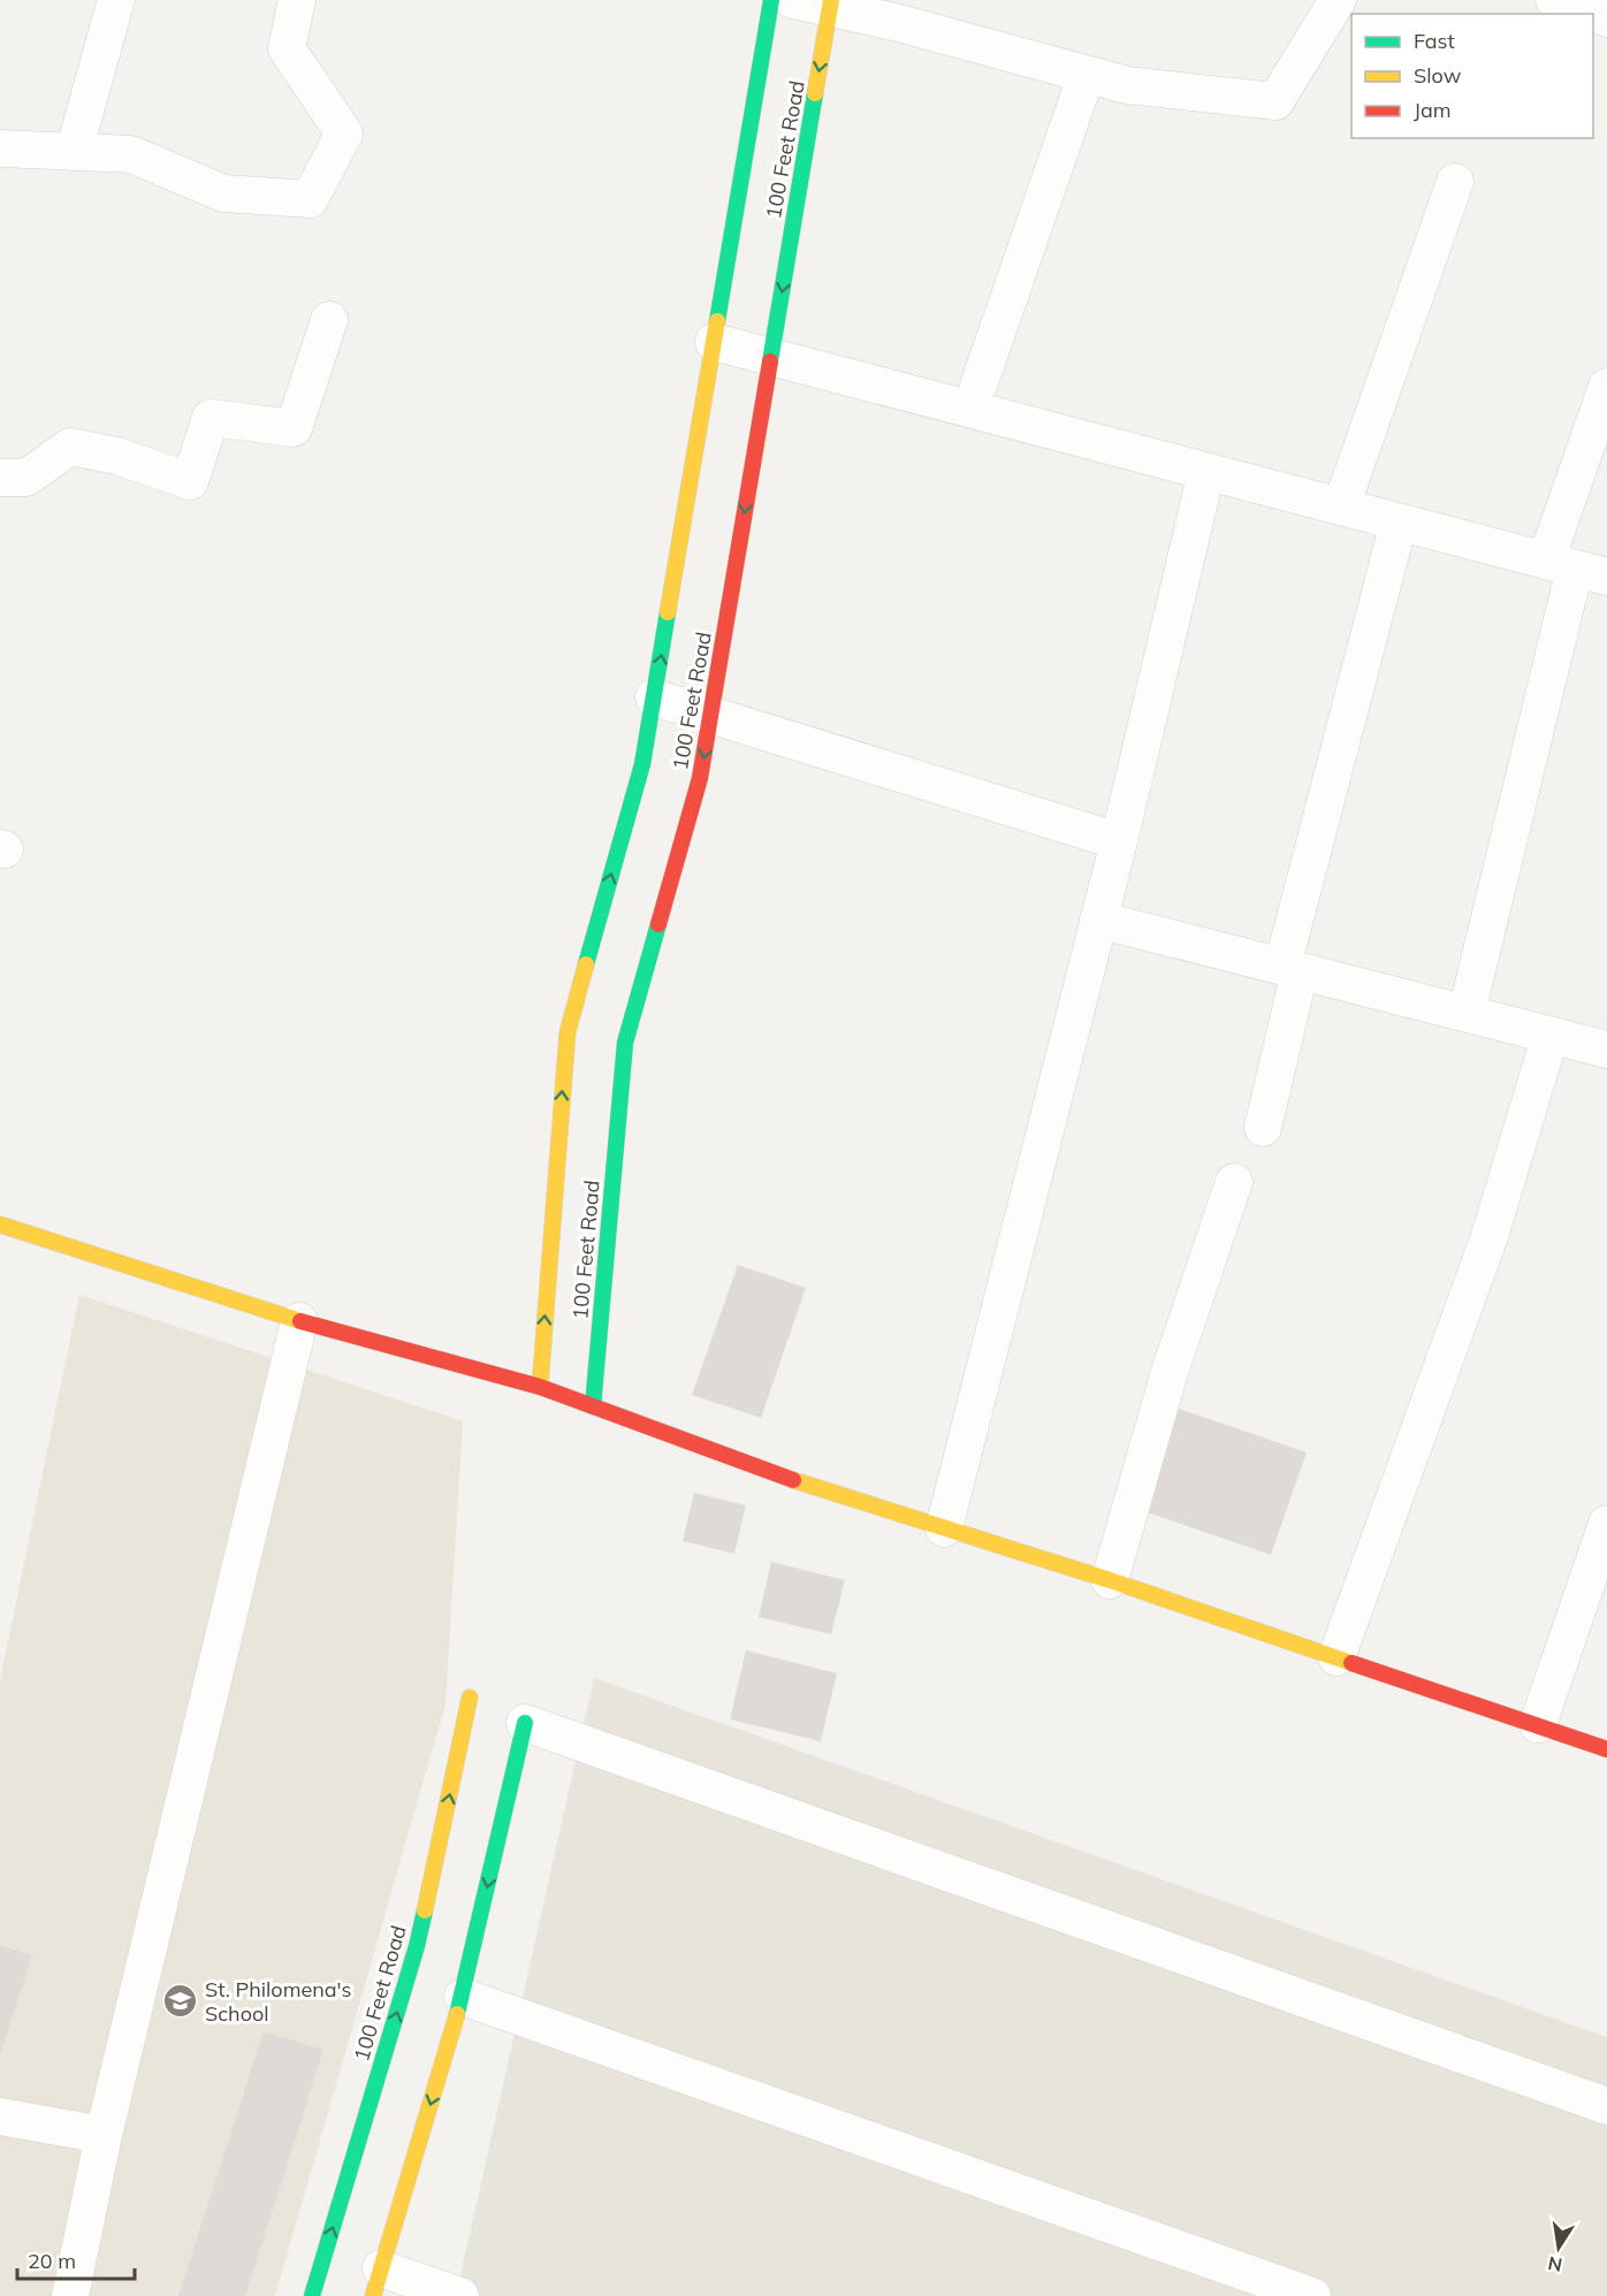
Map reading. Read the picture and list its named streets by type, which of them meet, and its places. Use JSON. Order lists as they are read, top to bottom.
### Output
{
  "streets": {
    "main road": ["100 Feet Road"]
  },
  "places": {
    "school or university": ["St. Philomena's School"]
  },
  "legend": ["Fast", "Slow", "Jam"],
  "scale_bar": "20 m",
  "north": "bottom"
}
